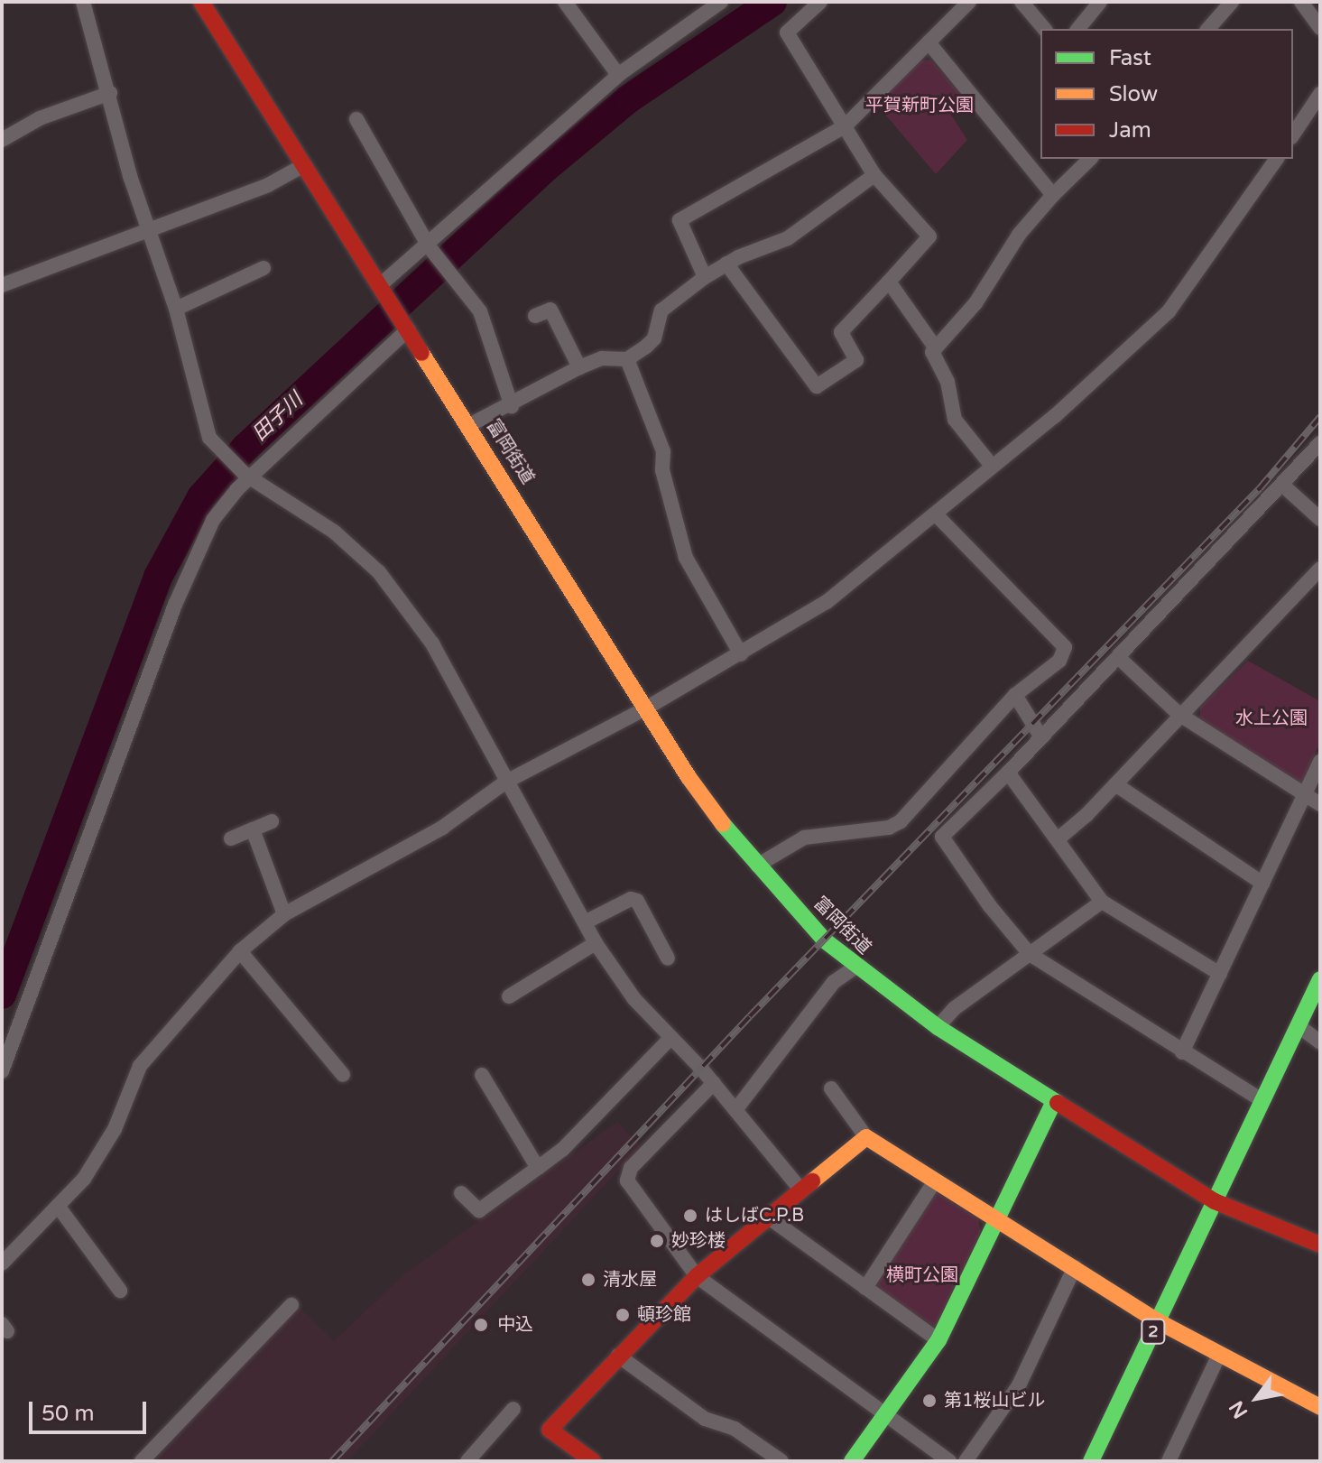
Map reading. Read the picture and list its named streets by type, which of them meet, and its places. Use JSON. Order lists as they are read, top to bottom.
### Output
{
  "streets": {
    "main road": ["富岡街道", "2"]
  },
  "crossings": [
    ["富岡街道", "2"]
  ],
  "water": ["田子川"],
  "parks": ["平賀新町公園", "水上公園", "横町公園"],
  "places": [
    "はしばC.P.B",
    "妙珍楼",
    "清水屋",
    "頓珍館",
    "中込",
    "第1桜山ビル"
  ],
  "legend": ["Fast", "Slow", "Jam"],
  "scale_bar": "50 m",
  "north": "bottom left"
}
